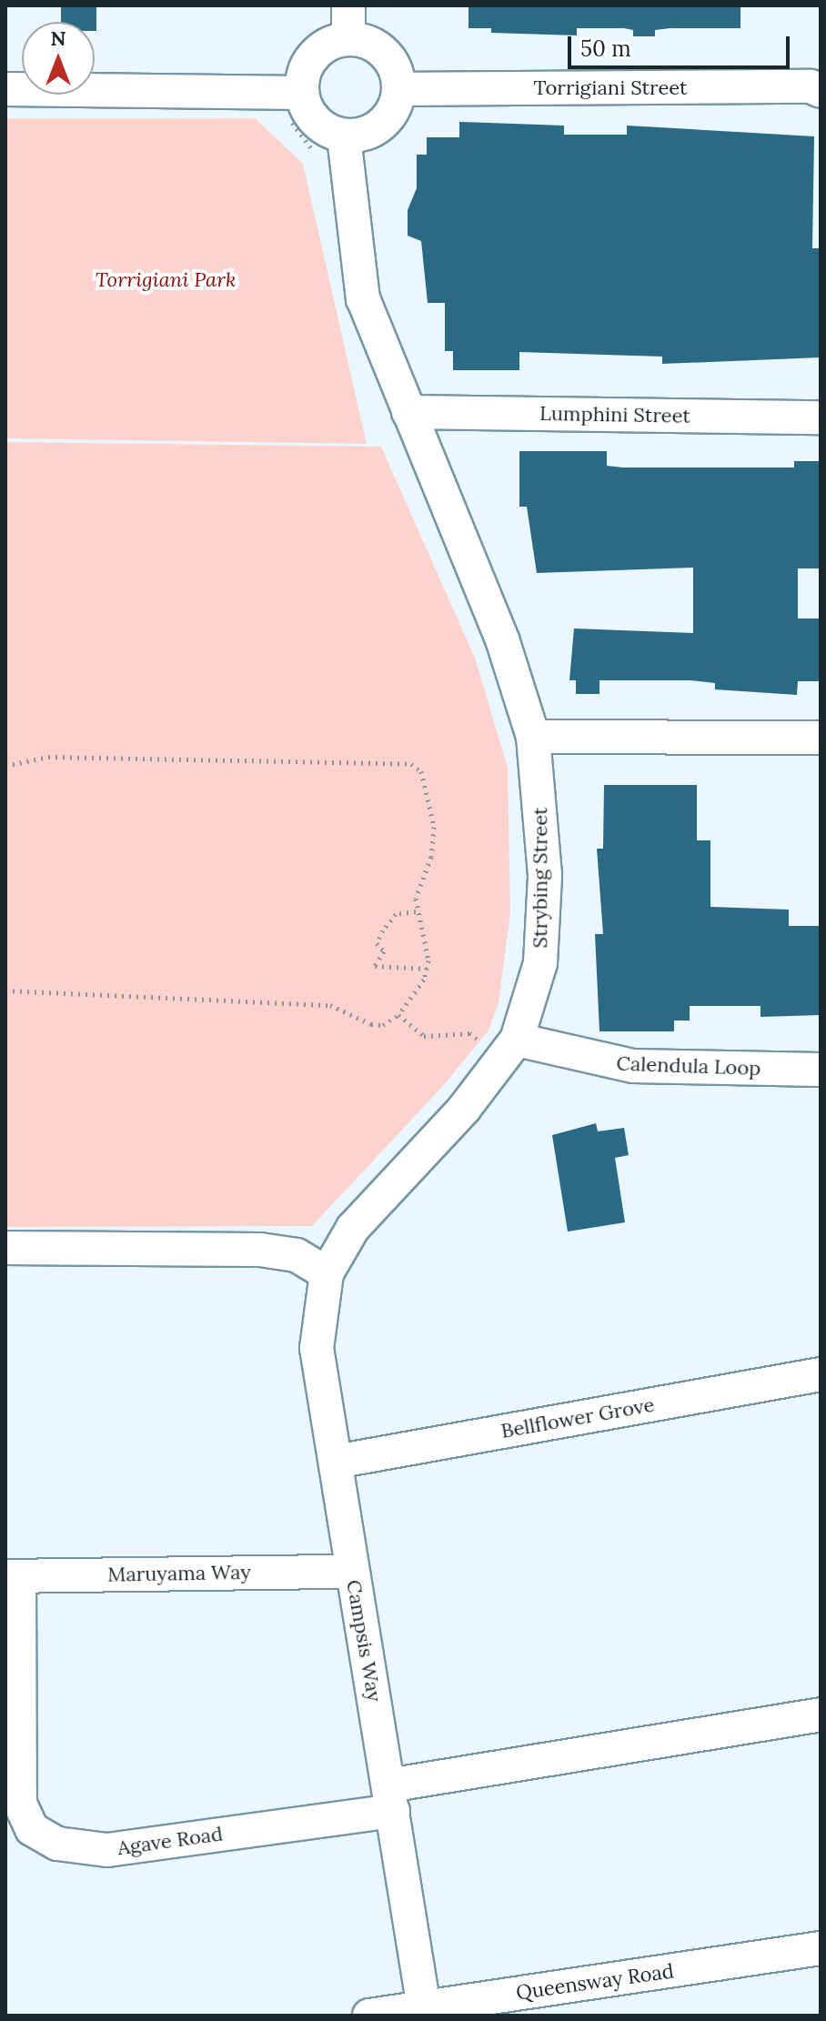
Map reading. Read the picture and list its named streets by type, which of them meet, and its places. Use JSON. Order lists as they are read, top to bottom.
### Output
{
  "streets": {
    "street": [
      "Torrigiani Street",
      "Lumphini Street",
      "Strybing Street",
      "Calendula Loop",
      "Bellflower Grove",
      "Maruyama Way",
      "Campsis Way",
      "Agave Road",
      "Queensway Road"
    ]
  },
  "crossings": [
    ["Torrigiani Street", "Strybing Street"],
    ["Lumphini Street", "Strybing Street"],
    ["Strybing Street", "Calendula Loop"],
    ["Strybing Street", "Campsis Way"],
    ["Bellflower Grove", "Campsis Way"],
    ["Maruyama Way", "Campsis Way"],
    ["Maruyama Way", "Agave Road"],
    ["Campsis Way", "Agave Road"],
    ["Campsis Way", "Queensway Road"]
  ],
  "parks": ["Torrigiani Park"],
  "scale_bar": "50 m",
  "north": "top"
}
